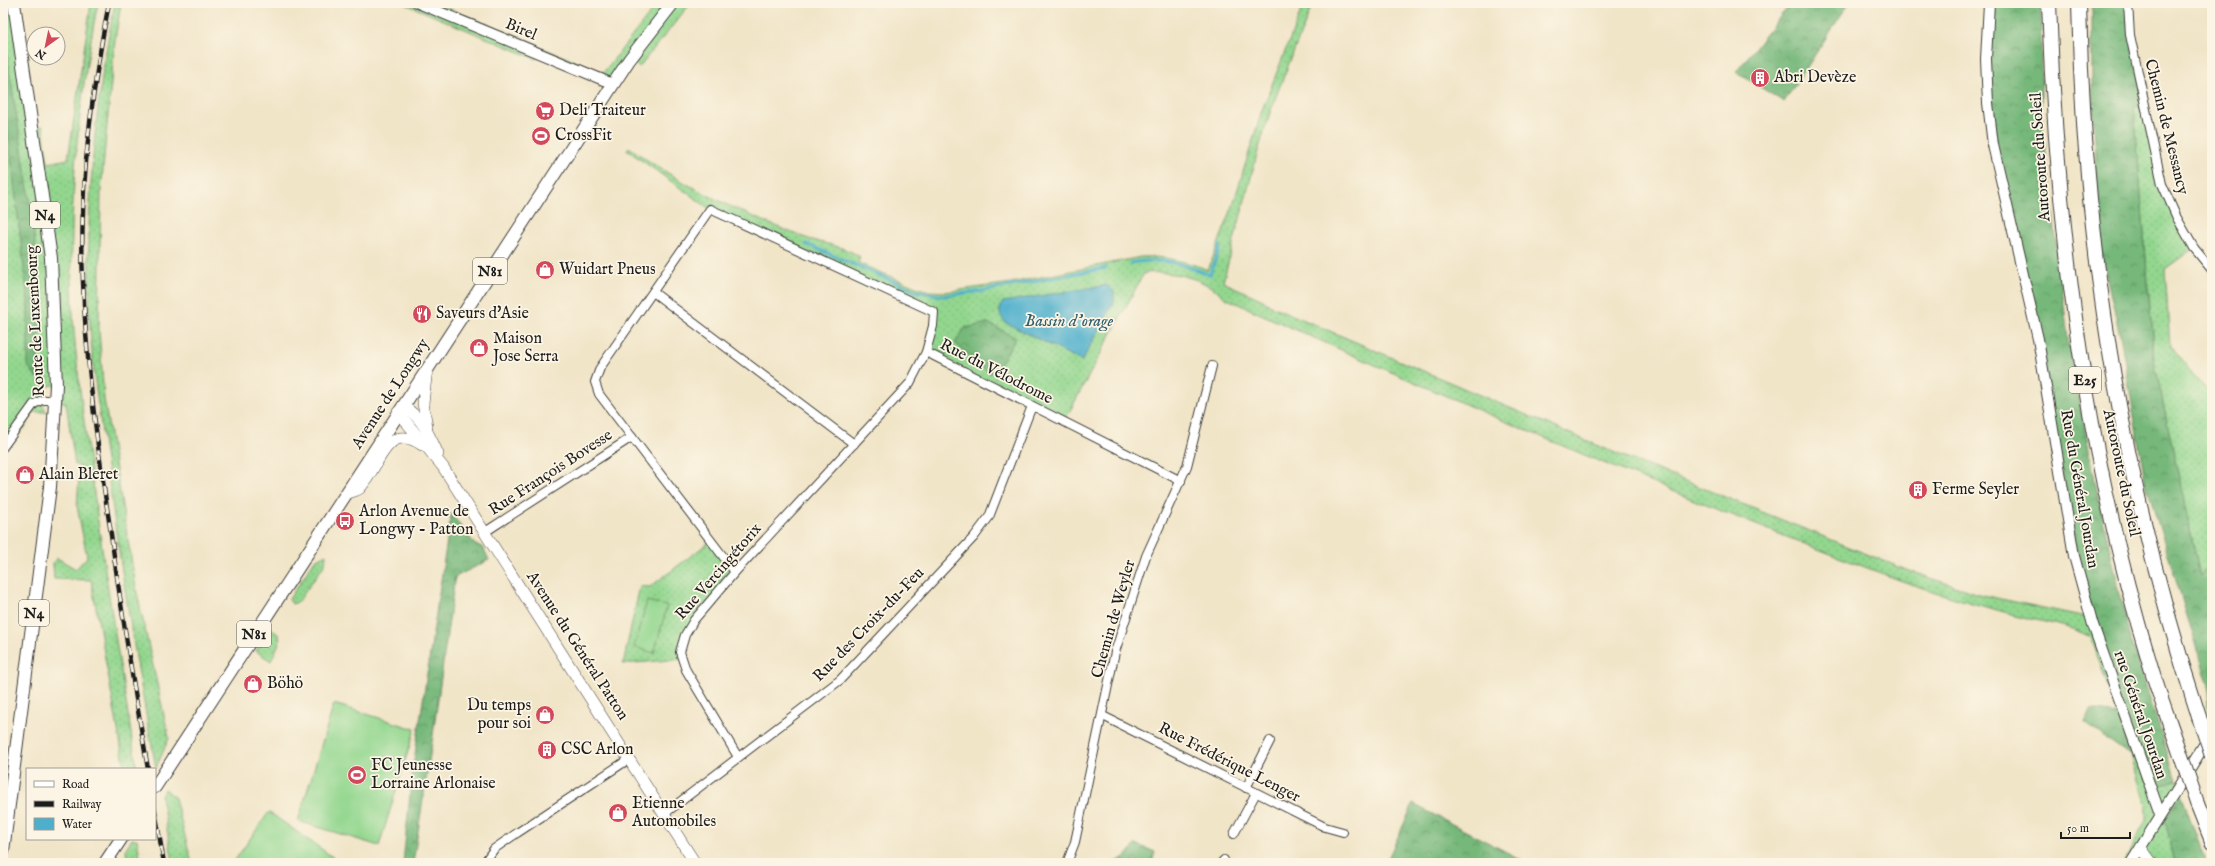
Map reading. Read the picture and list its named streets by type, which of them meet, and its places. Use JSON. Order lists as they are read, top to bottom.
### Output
{
  "streets": {
    "highway": ["Autoroute du Soleil", "E25"],
    "main road": [
      "N4",
      "N81",
      "Route de Luxembourg",
      "Avenue de Longwy",
      "Avenue du Général Patton"
    ],
    "street": [
      "Birel",
      "Chemin de Messancy",
      "Rue du Vélodrome",
      "Rue François Bovesse",
      "Rue du Général Jourdan",
      "Rue Vercingétorix",
      "Chemin de Weyler",
      "Rue des Croix-du-Feu",
      "rue Général Jourdan",
      "Rue Frédérique Lenger"
    ]
  },
  "crossings": [
    ["Birel", "Avenue de Longwy"],
    ["N81", "Avenue de Longwy"],
    ["N81", "Avenue du Général Patton"],
    ["Rue du Vélodrome", "Rue François Bovesse"],
    ["Rue du Vélodrome", "Rue Vercingétorix"],
    ["Rue du Vélodrome", "Chemin de Weyler"],
    ["Rue du Vélodrome", "Rue des Croix-du-Feu"],
    ["Rue François Bovesse", "Rue Vercingétorix"],
    ["Rue François Bovesse", "Avenue du Général Patton"],
    ["Rue du Général Jourdan", "rue Général Jourdan"],
    ["Rue Vercingétorix", "Rue des Croix-du-Feu"],
    ["Chemin de Weyler", "Rue Frédérique Lenger"],
    ["Rue des Croix-du-Feu", "Avenue du Général Patton"]
  ],
  "water": ["Bassin d'orage"],
  "places": {
    "building": ["Abri Devèze", "Ferme Seyler", "CSC Arlon"],
    "supermarket": ["Deli Traiteur"],
    "sports": ["CrossFit", "FC Jeunesse Lorraine Arlonaise"],
    "shop": [
      "Wuidart Pneus",
      "Maison Jose Serra",
      "Alain Bleret",
      "Böhö",
      "Du temps pour soi",
      "Etienne Automobiles"
    ],
    "restaurant": ["Saveurs d'Asie"],
    "bus stop": ["Arlon Avenue de Longwy - Patton"]
  },
  "legend": ["Road", "Railway", "Water"],
  "scale_bar": "50 m",
  "north": "bottom left"
}
